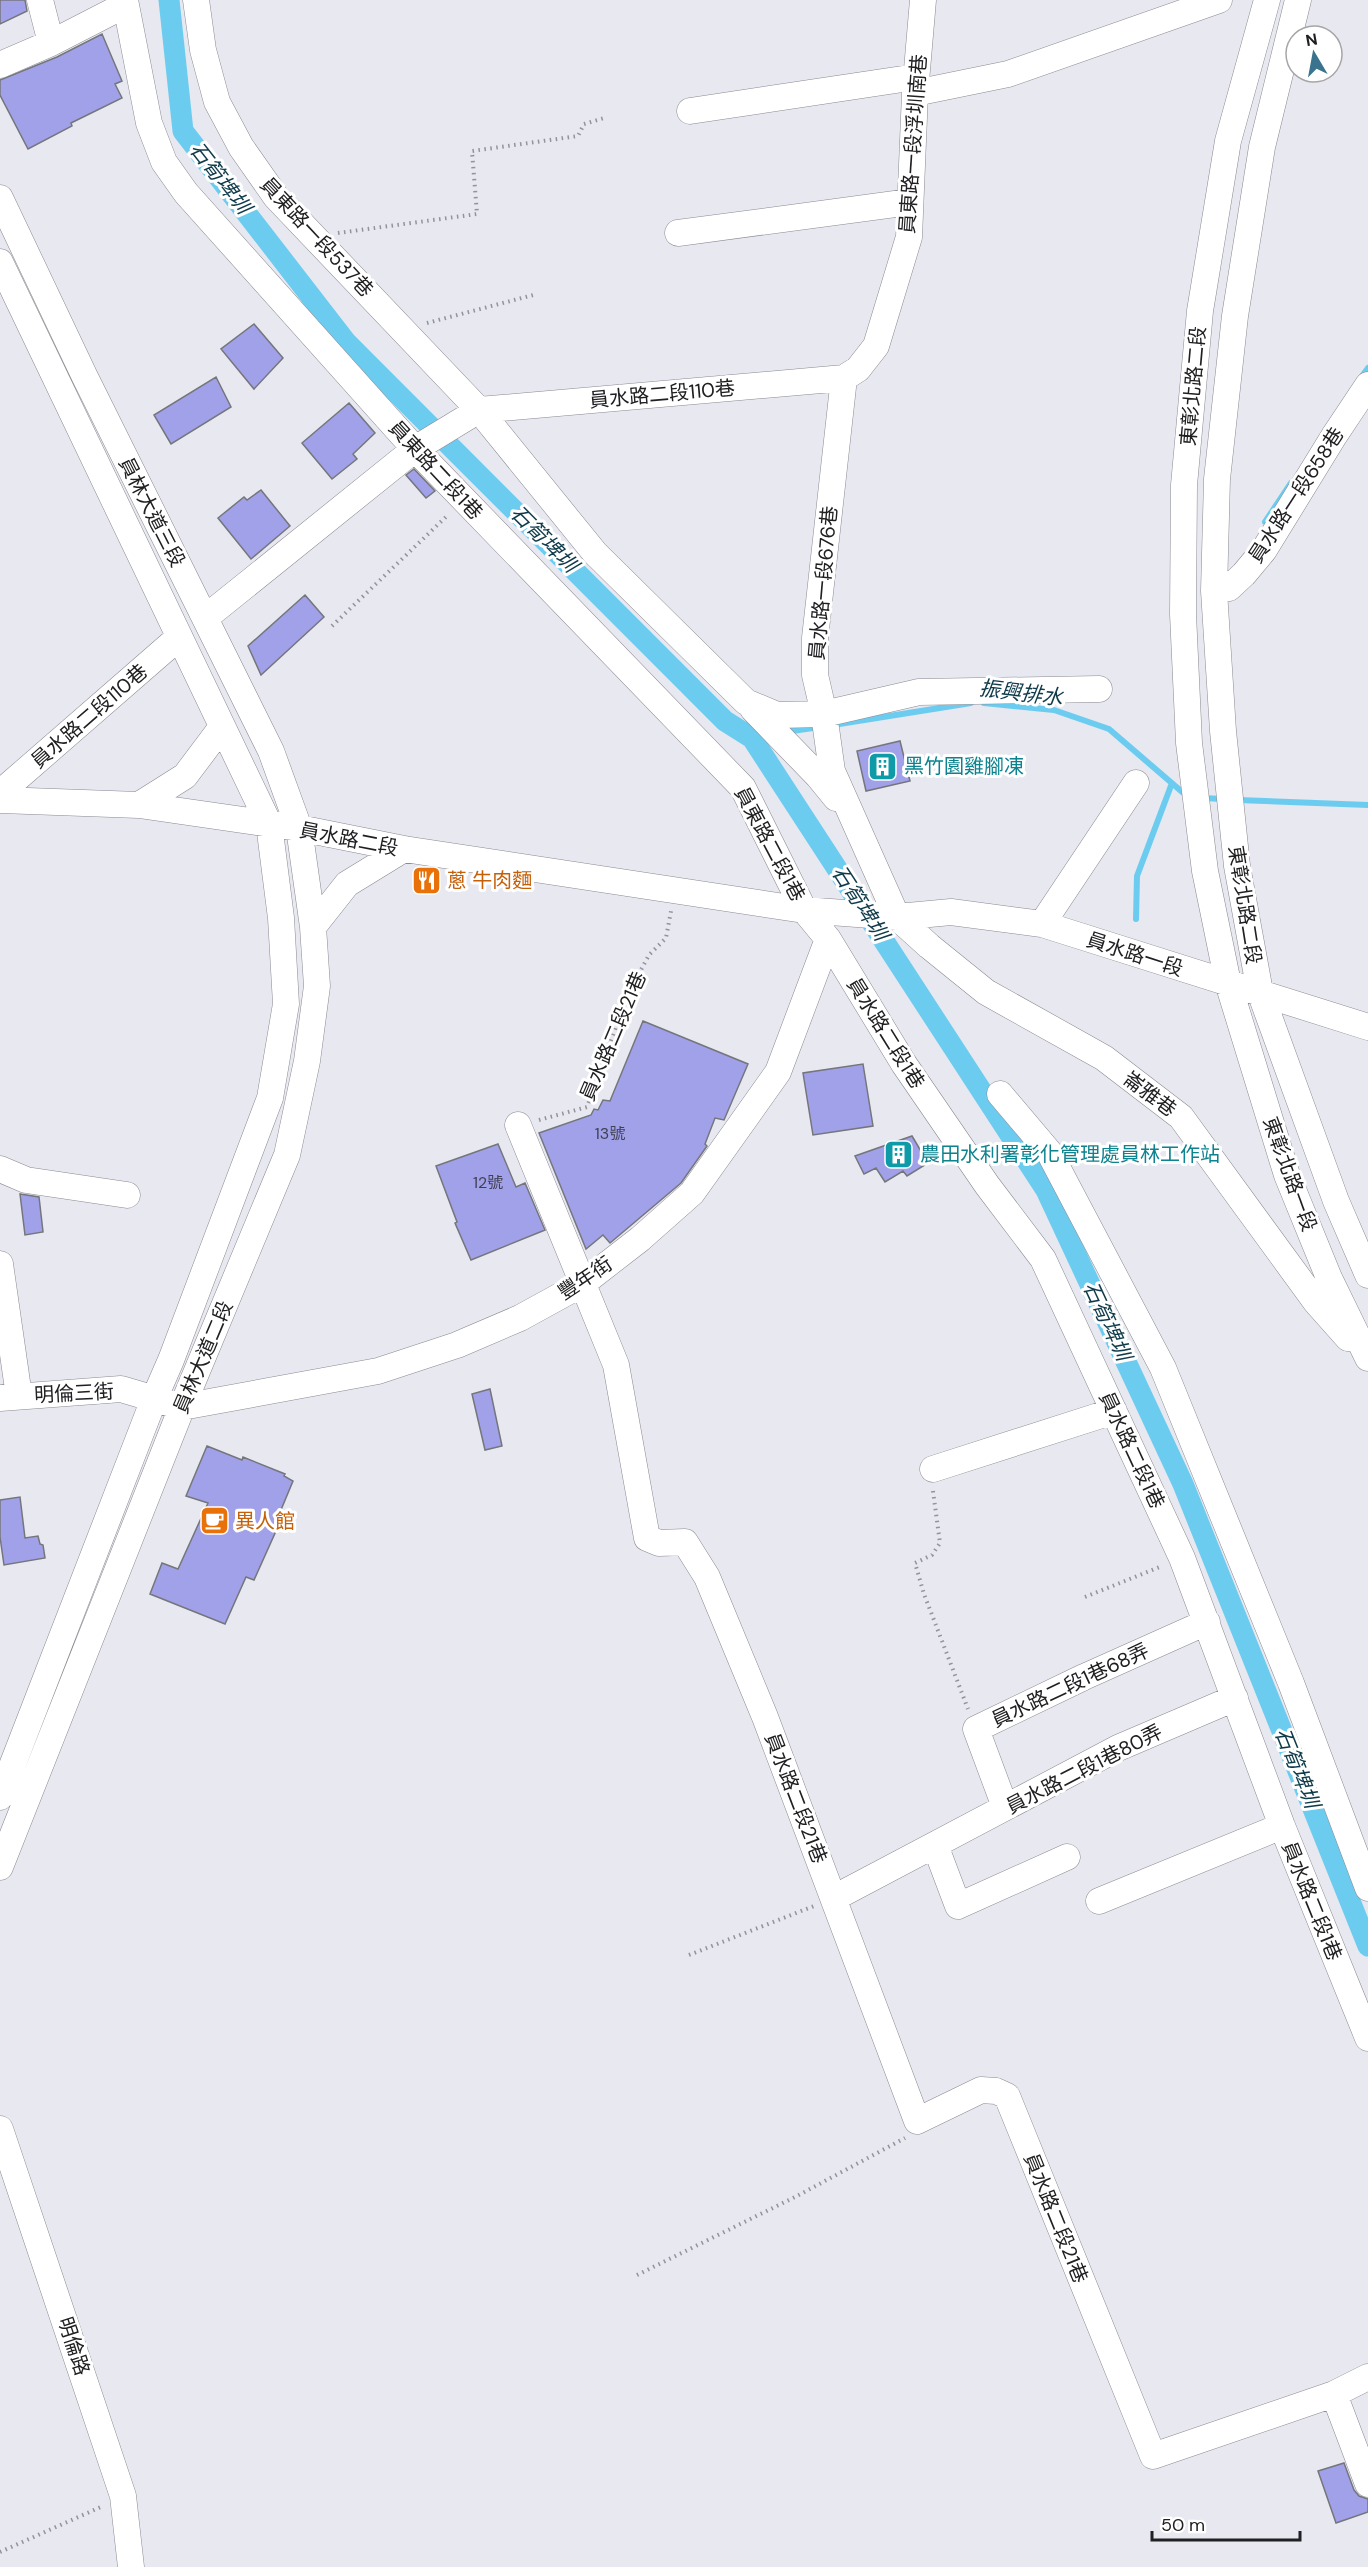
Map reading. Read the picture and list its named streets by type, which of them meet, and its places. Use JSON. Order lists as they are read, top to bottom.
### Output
{
  "streets": {
    "street": [
      "員東路一段浮圳南巷",
      "員東路一段537巷",
      "東彰北路二段",
      "員水路二段110巷",
      "員東路二段1巷",
      "員水路一段658巷",
      "員林大道三段",
      "員水路一段676巷",
      "員水路二段",
      "員水路一段",
      "員水路二段1巷",
      "員水路二段21巷",
      "崙雅巷",
      "東彰北路一段",
      "豐年街",
      "員林大道二段",
      "明倫三街",
      "員水路二段1巷68弄",
      "員水路二段1巷80弄",
      "明倫路"
    ]
  },
  "crossings": [
    ["員東路一段浮圳南巷", "員水路二段110巷"],
    ["員東路一段浮圳南巷", "員水路一段676巷"],
    ["員東路一段537巷", "員水路二段110巷"],
    ["員東路一段537巷", "員水路一段676巷"],
    ["員東路一段537巷", "員水路二段"],
    ["員東路一段537巷", "員水路一段"],
    ["員東路一段537巷", "崙雅巷"],
    ["東彰北路二段", "員水路一段658巷"],
    ["東彰北路二段", "員水路一段"],
    ["東彰北路二段", "東彰北路一段"],
    ["員水路二段110巷", "員林大道三段"],
    ["員水路二段110巷", "員水路一段676巷"],
    ["員東路二段1巷", "員水路二段"],
    ["員東路二段1巷", "員水路二段1巷"],
    ["員林大道三段", "員水路二段"],
    ["員林大道三段", "員林大道二段"],
    ["員水路二段", "員水路一段"],
    ["員水路二段", "員水路二段1巷"],
    ["員水路二段", "員水路二段21巷"],
    ["員水路二段", "崙雅巷"],
    ["員水路二段", "員林大道二段"],
    ["員水路一段", "崙雅巷"],
    ["員水路一段", "東彰北路一段"],
    ["員水路二段1巷", "豐年街"],
    ["員水路二段1巷", "員水路二段1巷68弄"],
    ["員水路二段1巷", "員水路二段1巷80弄"],
    ["員水路二段21巷", "豐年街"],
    ["員水路二段21巷", "員水路二段1巷80弄"],
    ["崙雅巷", "東彰北路一段"],
    ["豐年街", "員林大道二段"],
    ["豐年街", "明倫三街"],
    ["員林大道二段", "明倫三街"],
    ["員水路二段1巷68弄", "員水路二段1巷80弄"]
  ],
  "water": ["石筍埤圳", "振興排水"],
  "places": {
    "building": ["黑竹園雞腳凍", "農田水利署彰化管理處員林工作站"],
    "restaurant": ["蔥 牛肉麵"],
    "cafe": ["異人館"]
  },
  "house_numbers": ["13號", "12號"],
  "scale_bar": "50 m",
  "north": "top"
}
